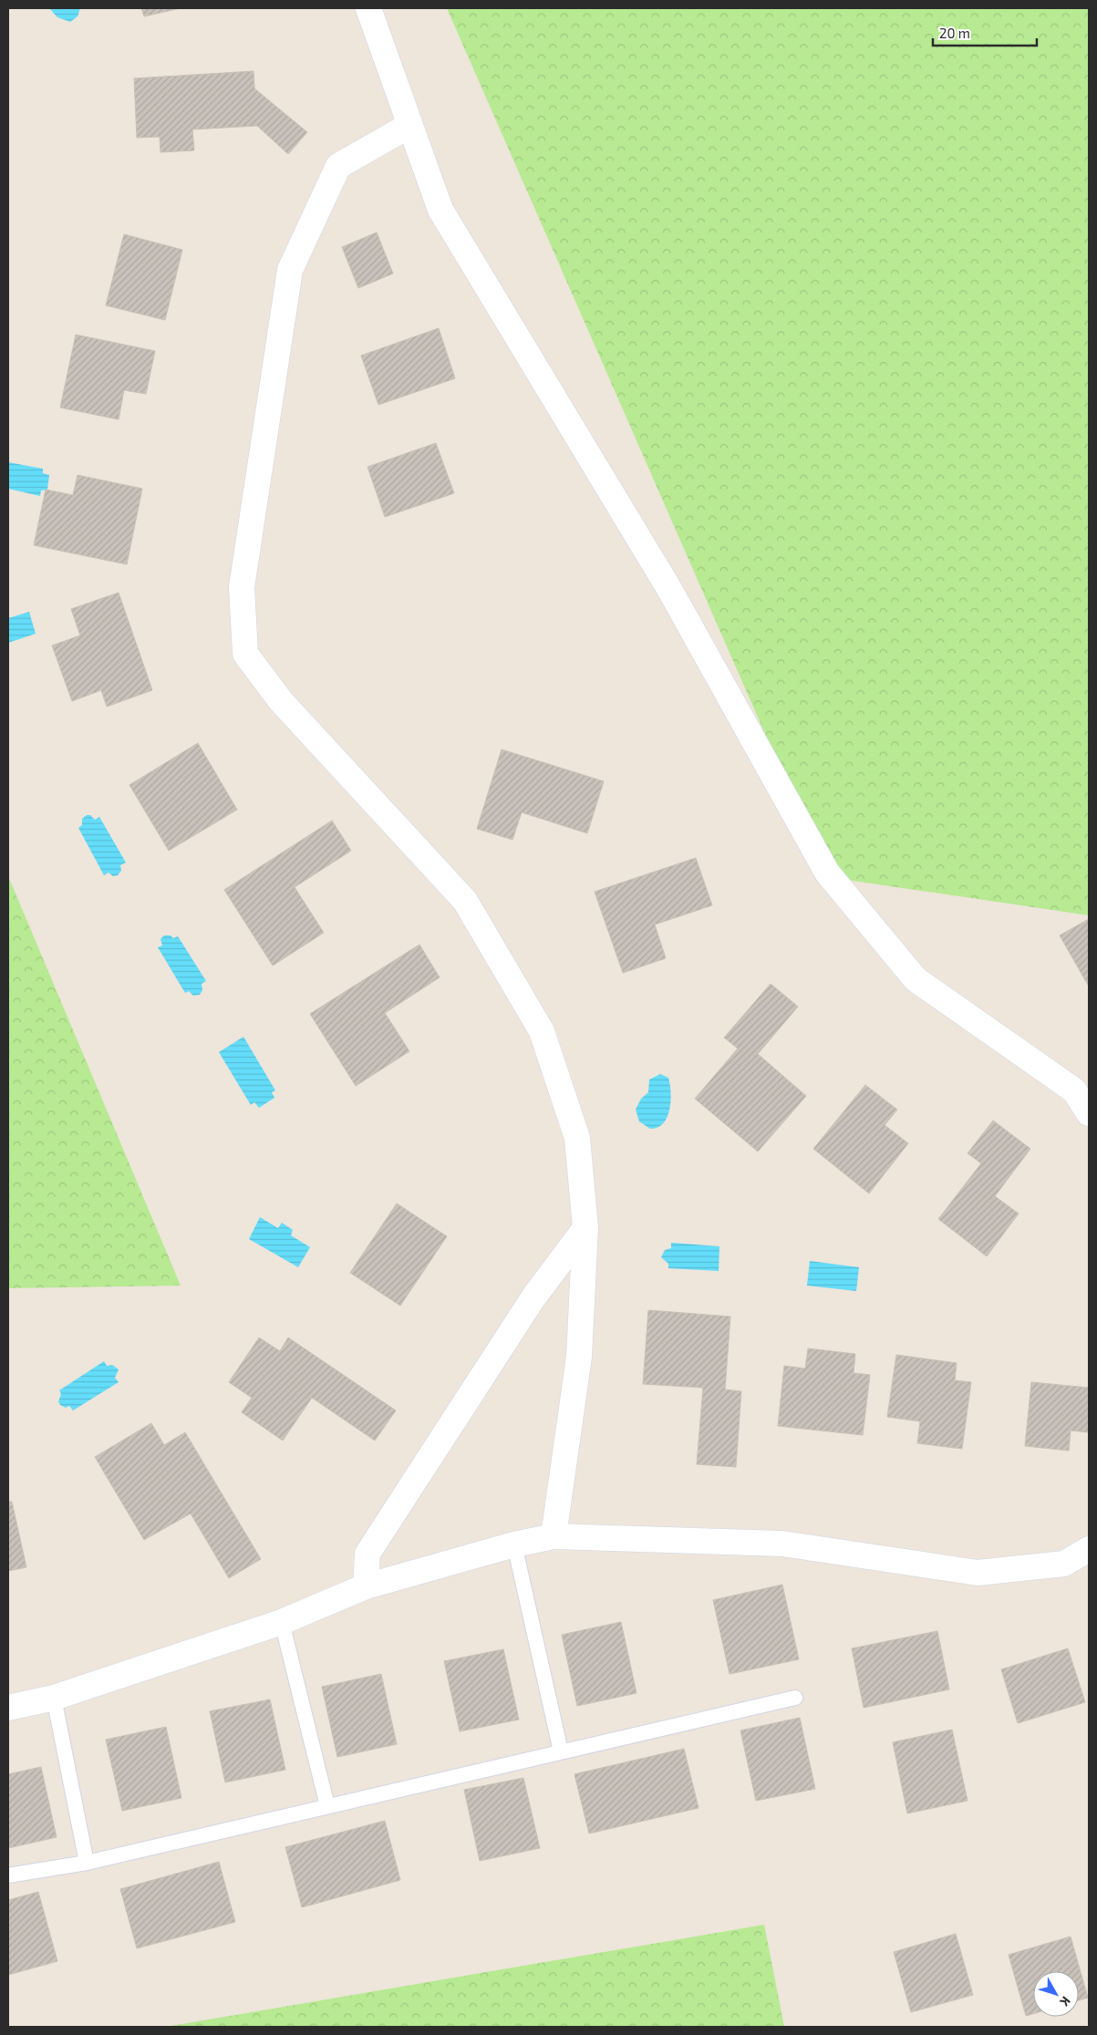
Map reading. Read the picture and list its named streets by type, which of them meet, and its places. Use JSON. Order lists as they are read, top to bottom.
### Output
{
  "scale_bar": "20 m",
  "north": "bottom right"
}
